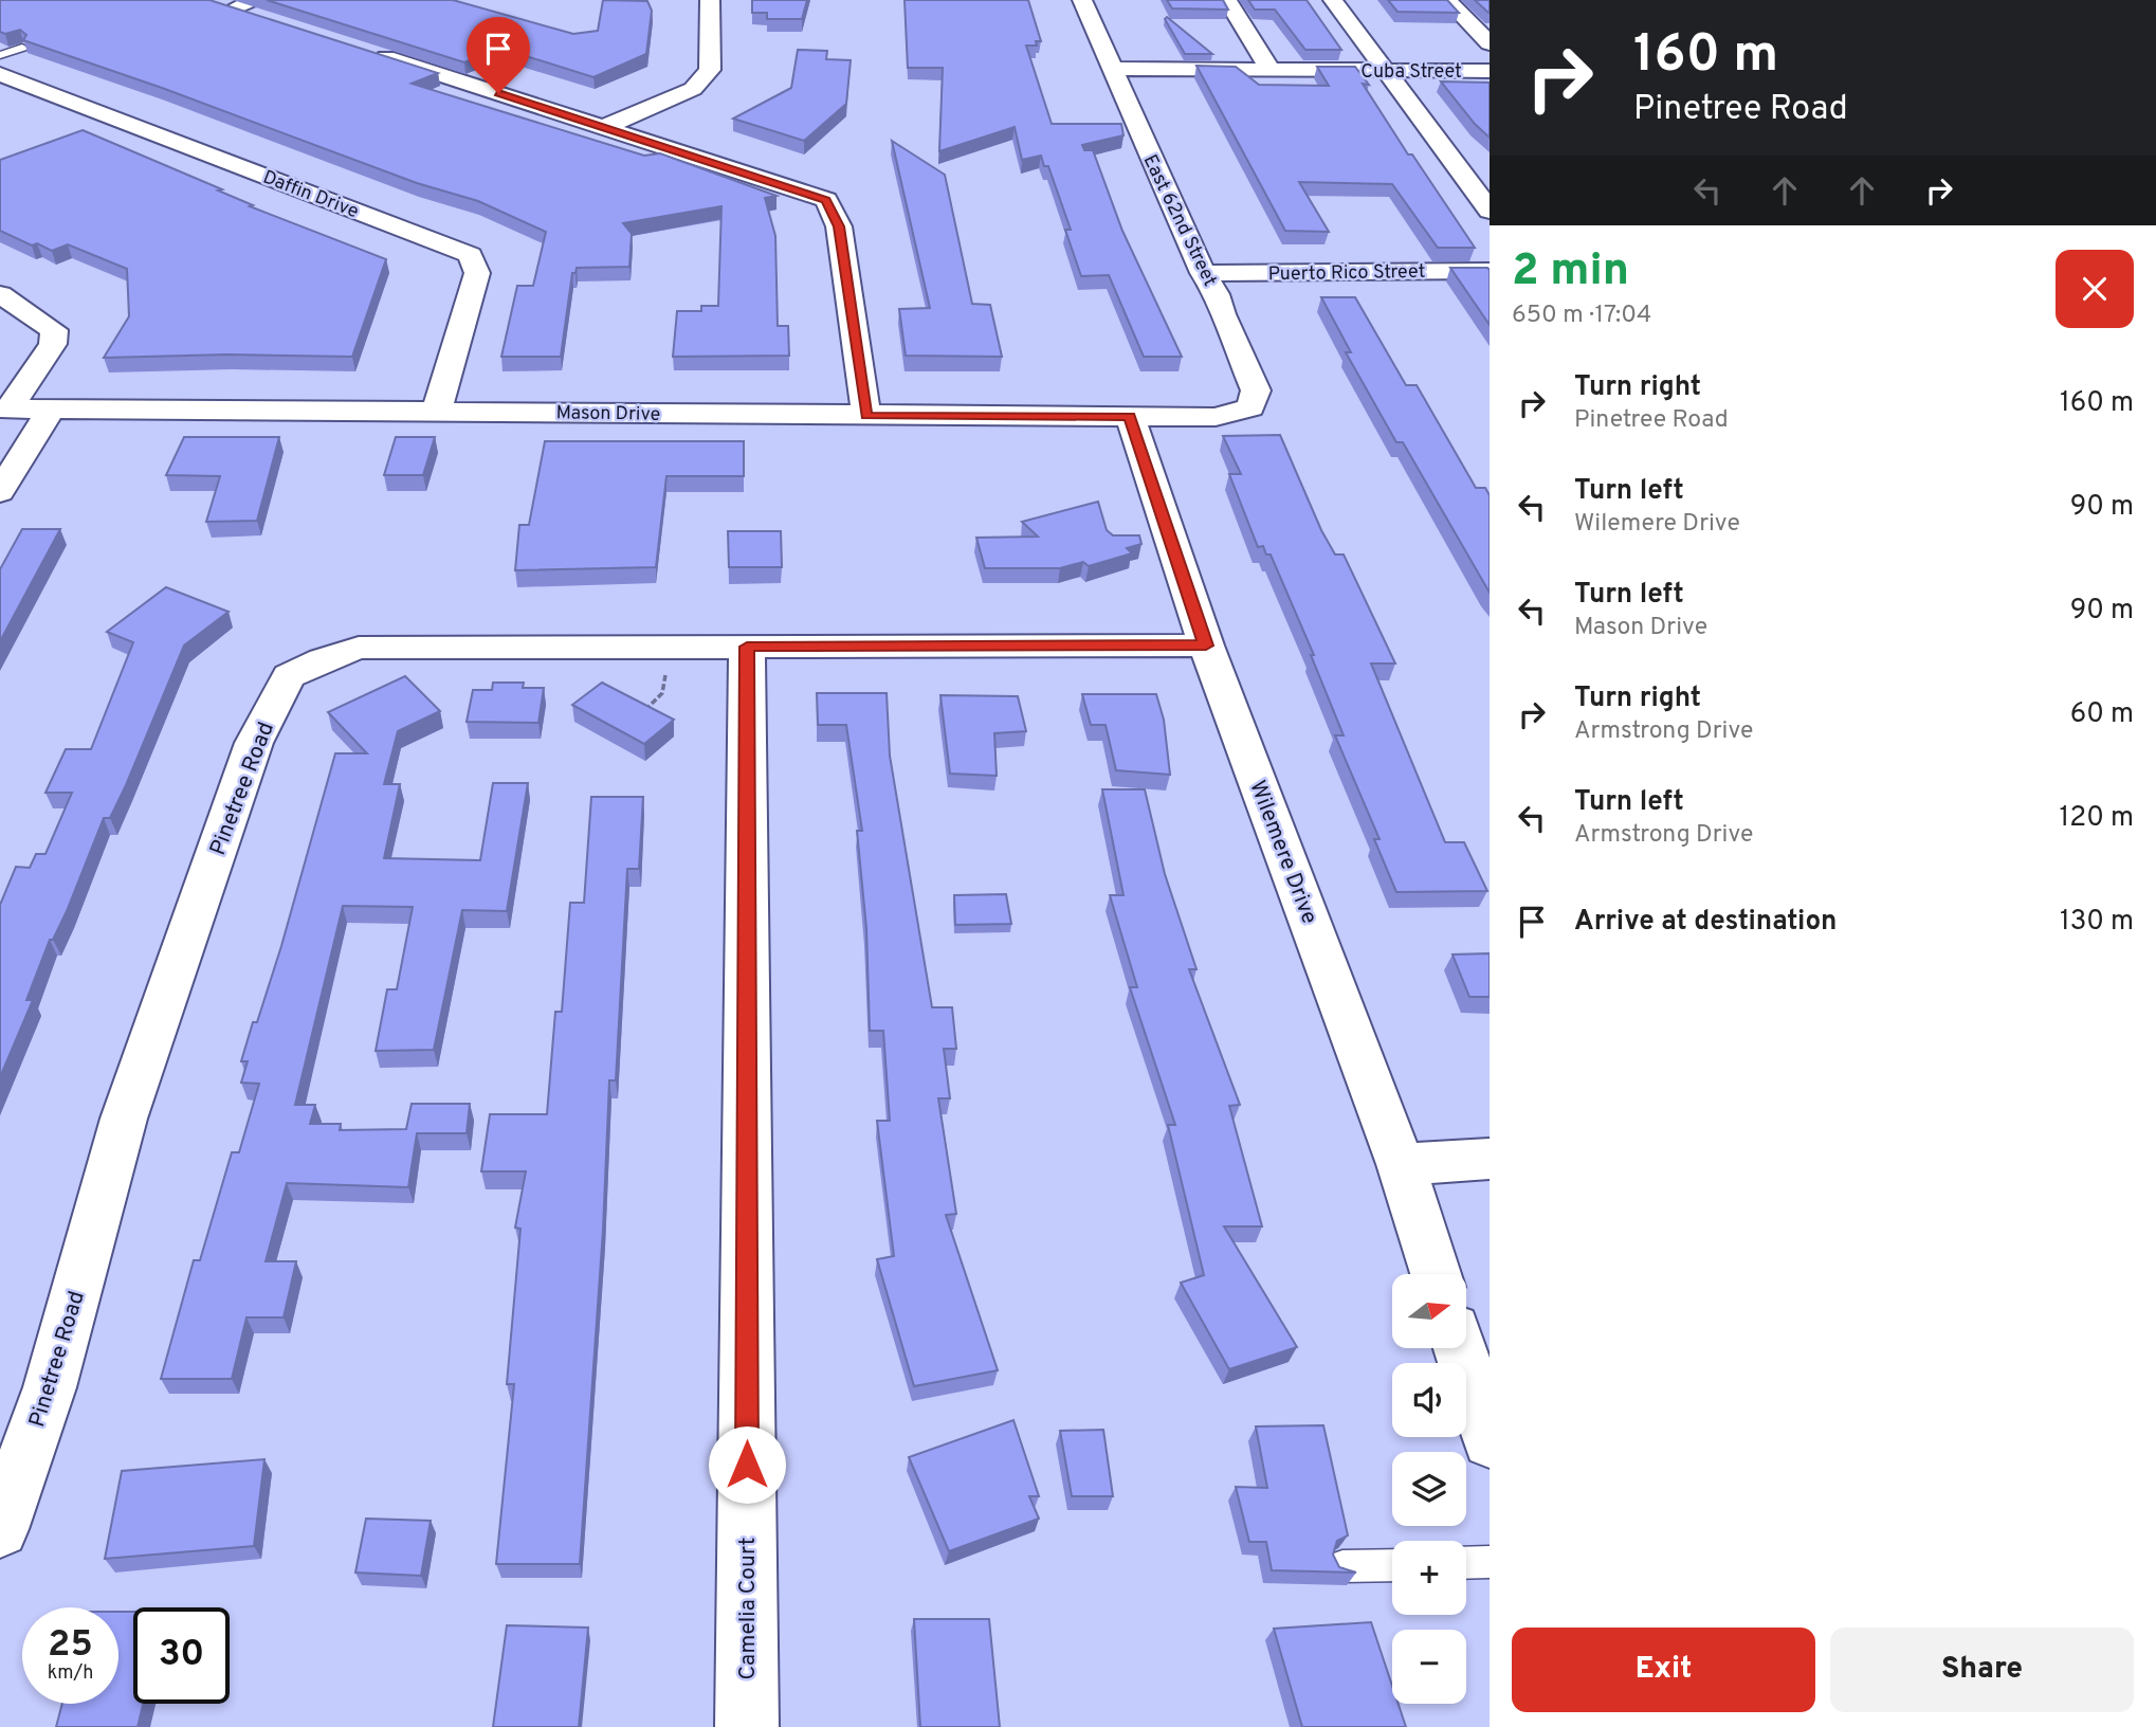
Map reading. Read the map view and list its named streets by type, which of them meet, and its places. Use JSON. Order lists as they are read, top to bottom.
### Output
{
  "streets": {
    "street": [
      "Cuba Street",
      "Daffin Drive",
      "East 62nd Street",
      "Puerto Rico Street",
      "Mason Drive",
      "Pinetree Road",
      "Wilemere Drive",
      "Camelia Court"
    ]
  },
  "crossings": [
    ["Cuba Street", "East 62nd Street"],
    ["Daffin Drive", "Mason Drive"],
    ["East 62nd Street", "Puerto Rico Street"],
    ["East 62nd Street", "Mason Drive"],
    ["Mason Drive", "Wilemere Drive"],
    ["Pinetree Road", "Wilemere Drive"],
    ["Pinetree Road", "Camelia Court"]
  ],
  "north": "right",
  "page": {
    "turn": ["160 m", "Pinetree Road"],
    "heading": ["2 min", "650 m · 17:04"],
    "list": [
      {
        "name": "Turn right",
        "note": "Pinetree Road",
        "value": "160 m"
      },
      {
        "name": "Turn left",
        "note": "Wilemere Drive",
        "value": "90 m"
      },
      {
        "name": "Turn left",
        "note": "Mason Drive",
        "value": "90 m"
      },
      {
        "name": "Turn right",
        "note": "Armstrong Drive",
        "value": "60 m"
      },
      {
        "name": "Turn left",
        "note": "Armstrong Drive",
        "value": "120 m"
      },
      {
        "name": "Arrive at destination",
        "value": "130 m"
      }
    ],
    "map_buttons": ["+", "−"],
    "speed": "25 km/h",
    "limit": "30",
    "buttons": ["Exit", "Share"]
  }
}
